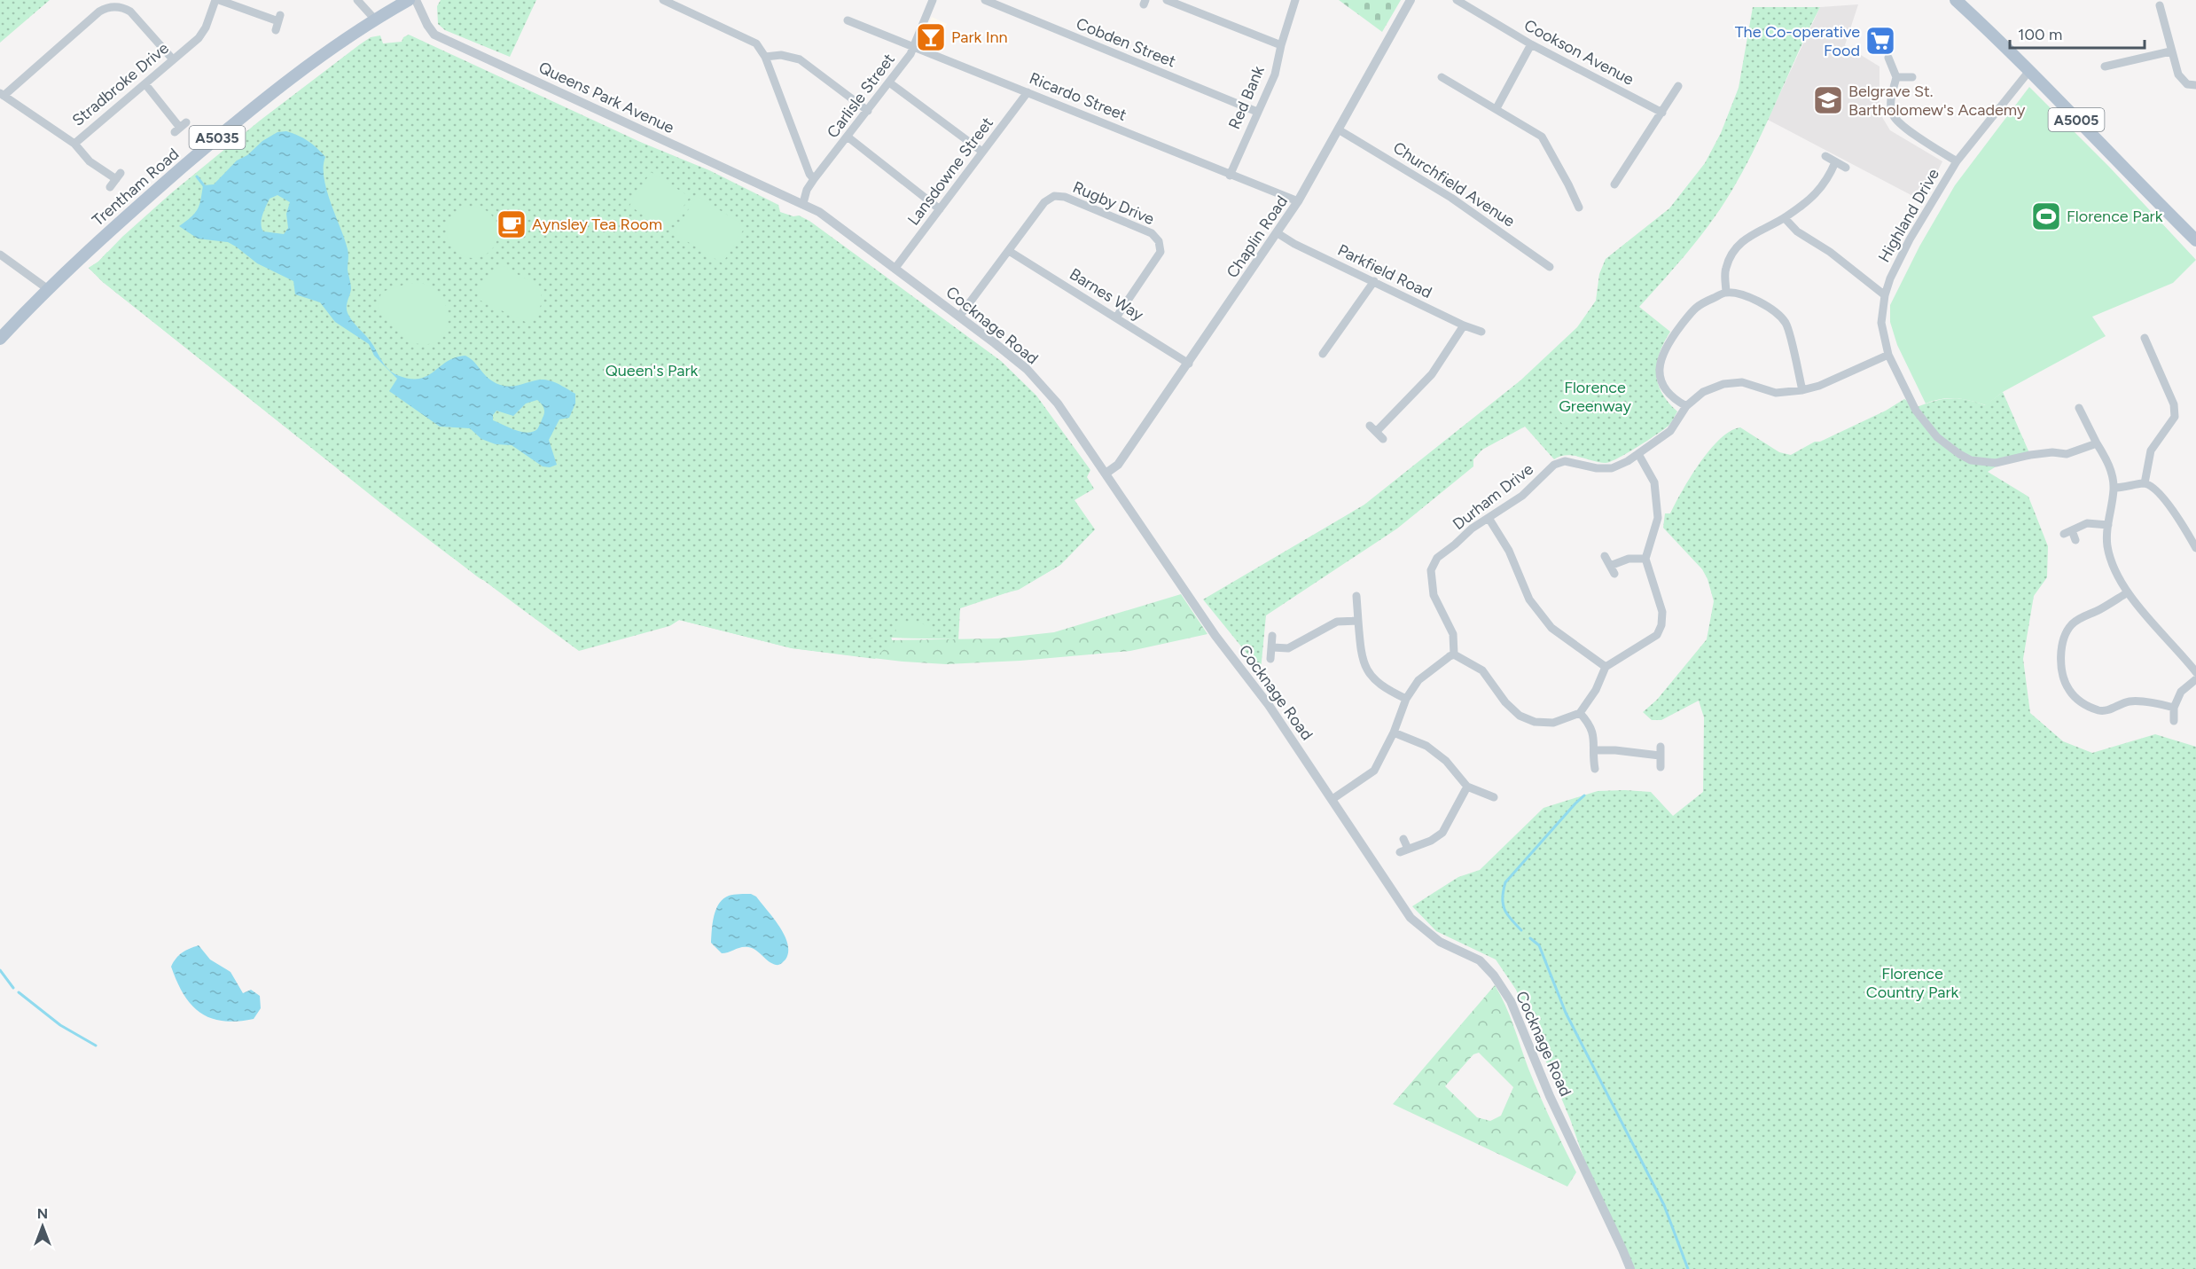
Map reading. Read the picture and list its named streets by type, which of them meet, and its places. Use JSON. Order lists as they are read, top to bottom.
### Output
{
  "streets": {
    "main road": ["A5005", "A5035", "Trentham Road"],
    "street": [
      "Cobden Street",
      "Cookson Avenue",
      "Stradbroke Drive",
      "Carlisle Street",
      "Ricardo Street",
      "Queens Park Avenue",
      "Red Bank",
      "Lansdowne Street",
      "Churchfield Avenue",
      "Rugby Drive",
      "Highland Drive",
      "Chaplin Road",
      "Parkfield Road",
      "Barnes Way",
      "Cocknage Road",
      "Durham Drive"
    ]
  },
  "crossings": [
    ["Cobden Street", "Red Bank"],
    ["Carlisle Street", "Ricardo Street"],
    ["Carlisle Street", "Queens Park Avenue"],
    ["Carlisle Street", "Cocknage Road"],
    ["Ricardo Street", "Red Bank"],
    ["Ricardo Street", "Lansdowne Street"],
    ["Ricardo Street", "Chaplin Road"],
    ["Queens Park Avenue", "Cocknage Road"],
    ["A5005", "Highland Drive"],
    ["Lansdowne Street", "Cocknage Road"],
    ["Churchfield Avenue", "Chaplin Road"],
    ["Rugby Drive", "Barnes Way"],
    ["Rugby Drive", "Cocknage Road"],
    ["Highland Drive", "Durham Drive"],
    ["Chaplin Road", "Parkfield Road"],
    ["Chaplin Road", "Barnes Way"],
    ["Chaplin Road", "Cocknage Road"]
  ],
  "parks": ["Queen's Park", "Florence Greenway", "Florence Country Park"],
  "places": {
    "bar": ["Park Inn"],
    "supermarket": ["The Co-operative Food"],
    "school or university": ["Belgrave St. Bartholomew's Academy"],
    "sports": ["Florence Park"],
    "cafe": ["Aynsley Tea Room"]
  },
  "scale_bar": "100 m",
  "north": "top"
}
